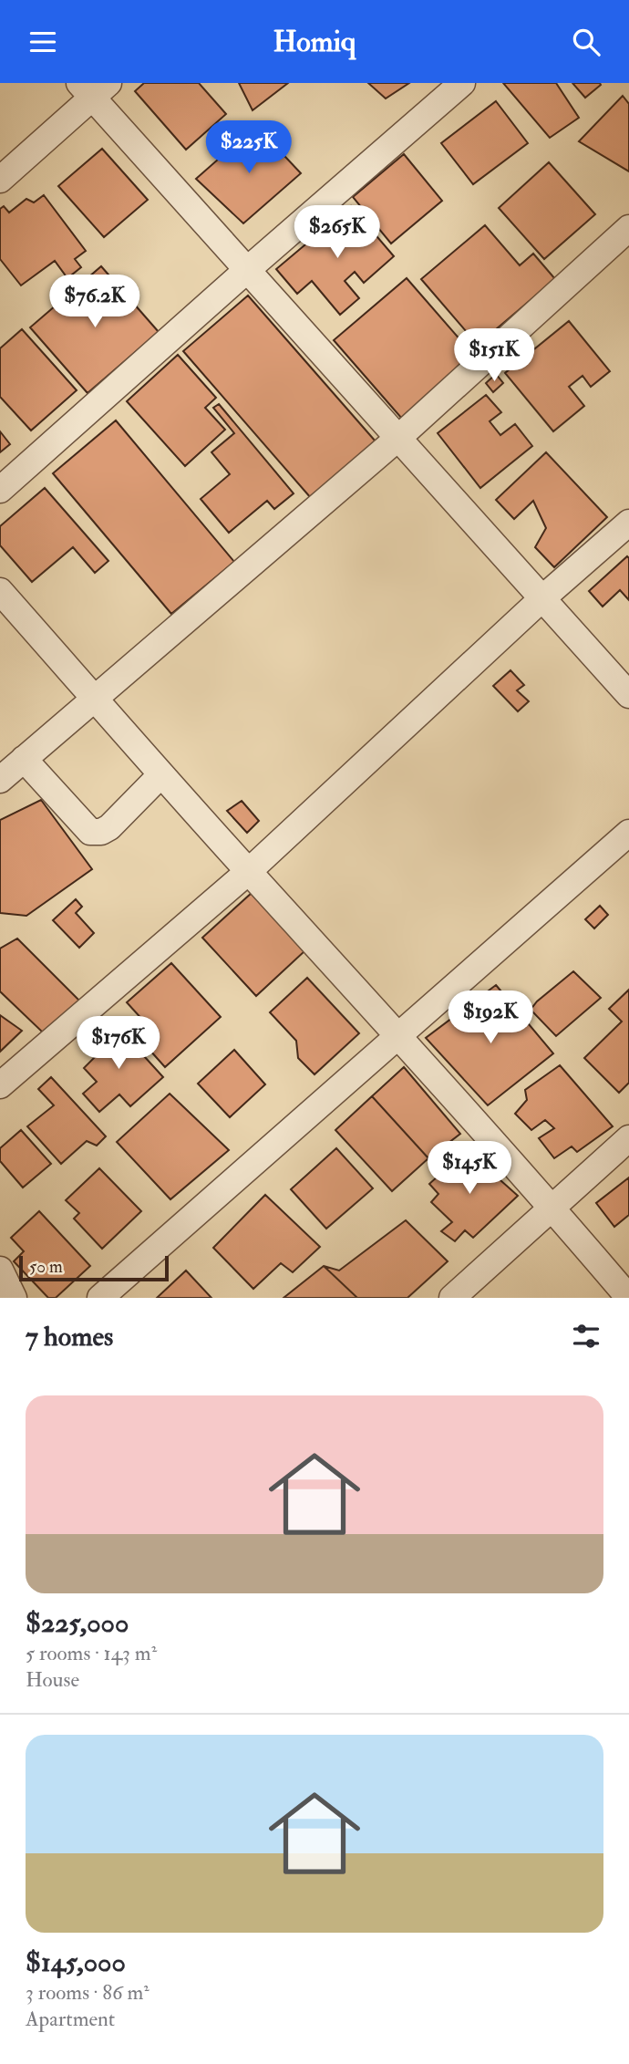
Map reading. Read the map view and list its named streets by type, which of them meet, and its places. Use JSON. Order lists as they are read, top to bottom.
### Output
{
  "scale_bar": "50 m",
  "page": {
    "header": "Homiq",
    "price": [
      "$225K",
      "$265K",
      "$76.2K",
      "$151K",
      "$192K",
      "$176K",
      "$145K"
    ],
    "scale": "50 m",
    "heading": "7 homes",
    "list": [
      {
        "name": "$225,000",
        "note": "5 rooms · 143 m² · House"
      },
      {
        "name": "$145,000",
        "note": "3 rooms · 86 m² · Apartment"
      }
    ]
  }
}
